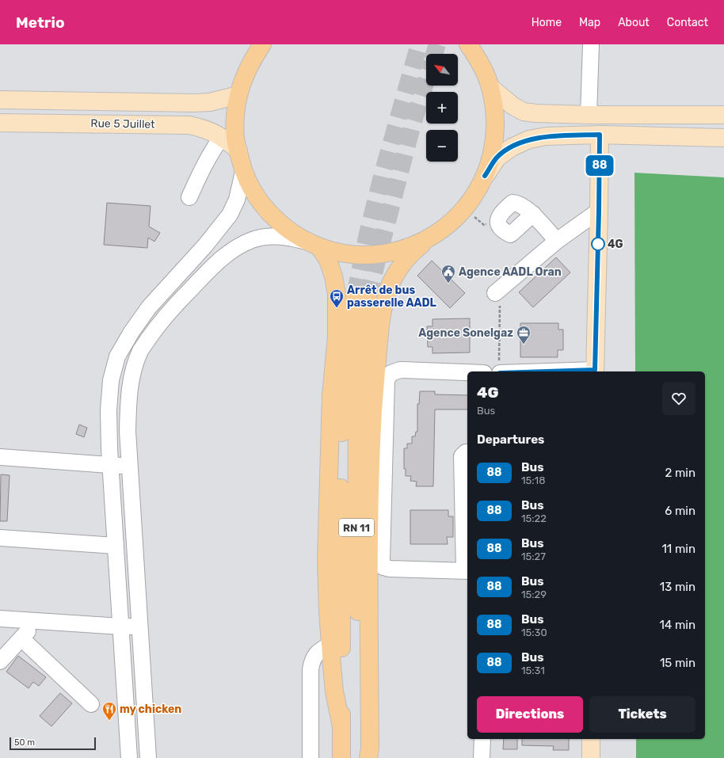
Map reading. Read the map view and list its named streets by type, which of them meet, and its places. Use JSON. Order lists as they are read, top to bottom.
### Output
{
  "streets": {
    "highway": ["RN 11"],
    "main road": ["Rue 5 Juillet"]
  },
  "places": {
    "other": ["4G"],
    "public building": ["Agence AADL Oran"],
    "bus stop": ["Arrêt de bus passerelle AADL"],
    "office": ["Agence Sonelgaz"],
    "restaurant": ["my chicken"]
  },
  "lines": ["bus line 88"],
  "scale_bar": "50 m",
  "north": "top left",
  "page": {
    "header": "Metrio",
    "nav": [
      "Home",
      "Map",
      "About",
      "Contact"
    ],
    "on_map": "88",
    "map_buttons": ["+", "−"],
    "heading": [
      ["4G", "Bus"],
      "Departures"
    ],
    "list": [
      {
        "mark": "88",
        "name": "Bus",
        "note": "15:18",
        "value": "2 min"
      },
      {
        "mark": "88",
        "name": "Bus",
        "note": "15:22",
        "value": "6 min"
      },
      {
        "mark": "88",
        "name": "Bus",
        "note": "15:27",
        "value": "11 min"
      },
      {
        "mark": "88",
        "name": "Bus",
        "note": "15:29",
        "value": "13 min"
      },
      {
        "mark": "88",
        "name": "Bus",
        "note": "15:30",
        "value": "14 min"
      },
      {
        "mark": "88",
        "name": "Bus",
        "note": "15:31",
        "value": "15 min"
      }
    ],
    "buttons": ["Directions", "Tickets"],
    "scale": "50 m"
  }
}
